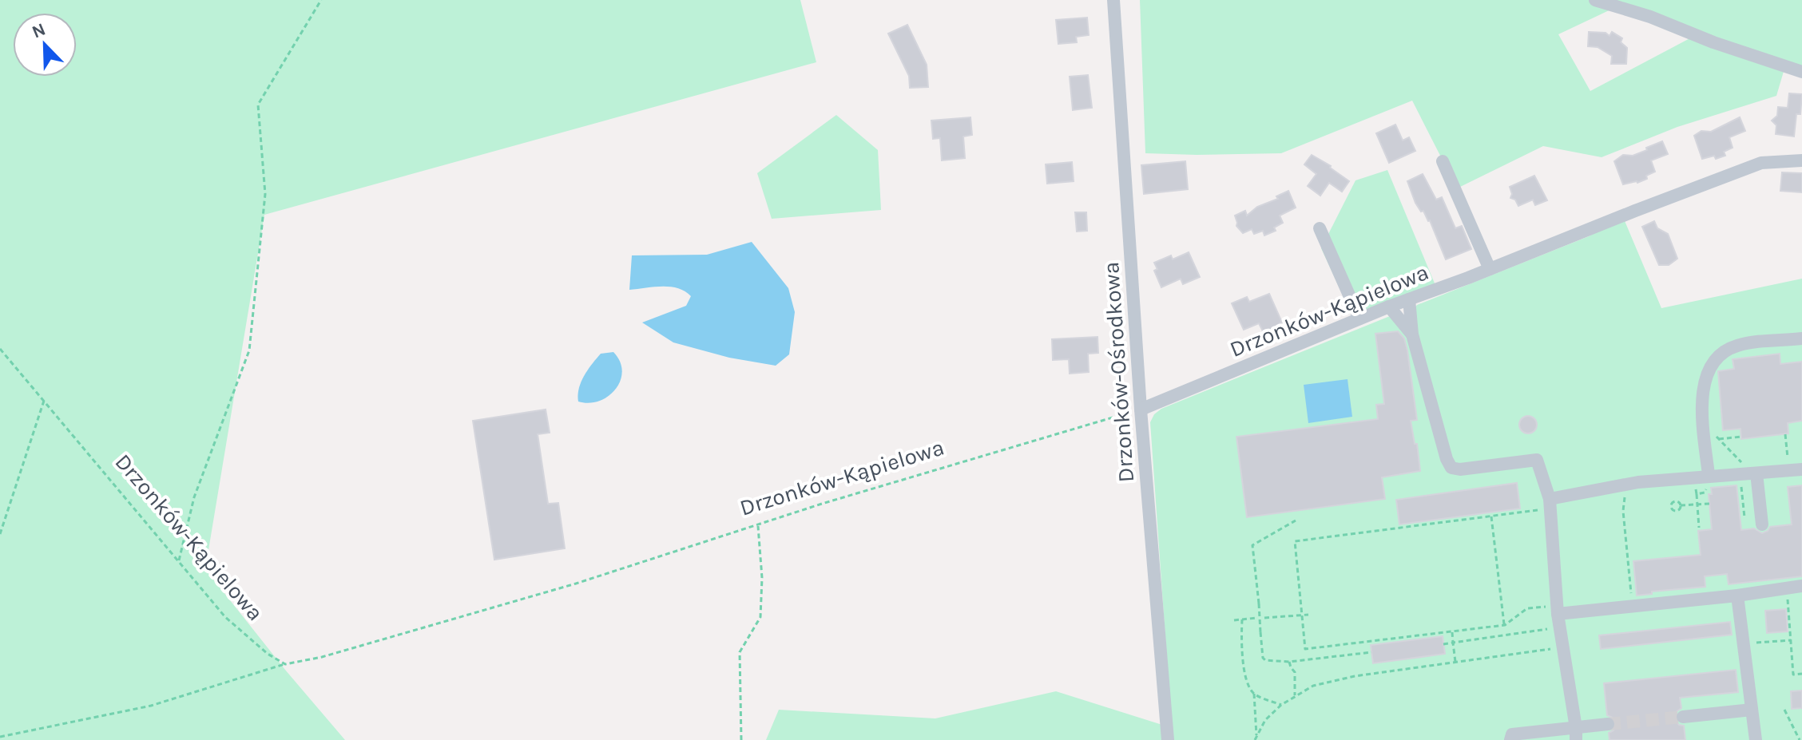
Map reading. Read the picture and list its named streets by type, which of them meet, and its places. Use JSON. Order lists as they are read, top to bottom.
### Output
{
  "streets": {
    "street": ["Drzonków-Kąpielowa", "Drzonków-Ośrodkowa"]
  },
  "crossings": [
    ["Drzonków-Kąpielowa", "Drzonków-Ośrodkowa"]
  ],
  "north": "top left"
}
